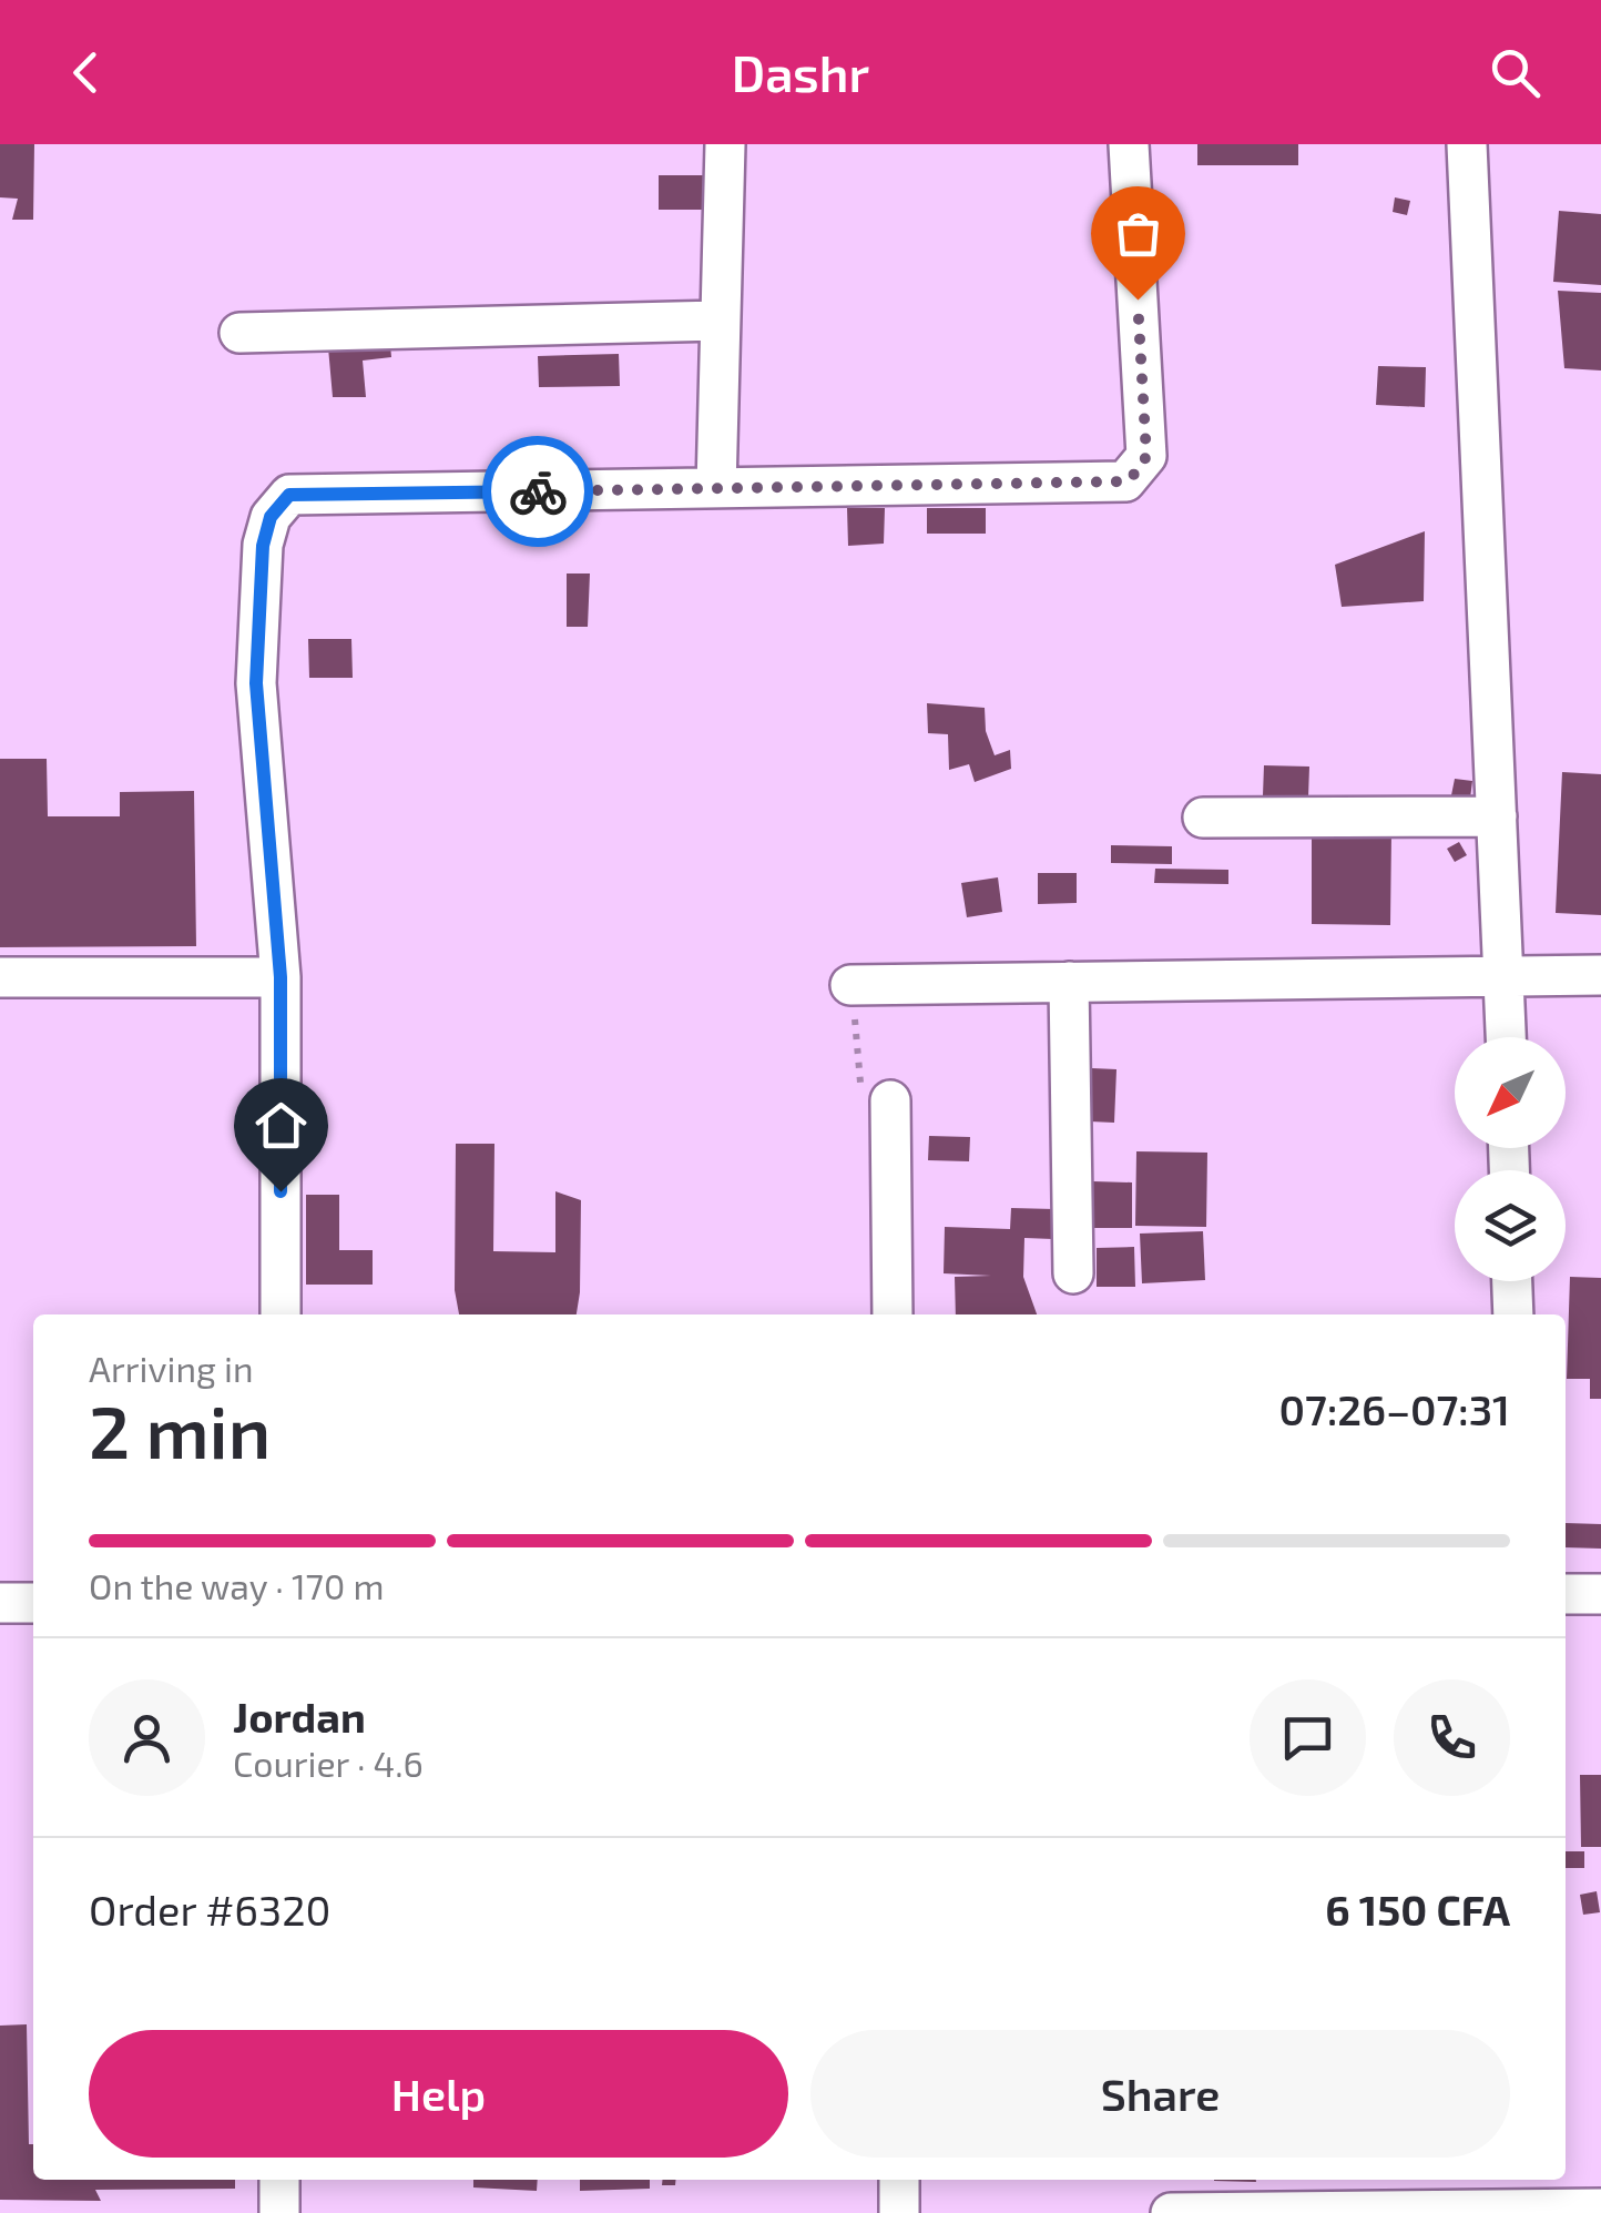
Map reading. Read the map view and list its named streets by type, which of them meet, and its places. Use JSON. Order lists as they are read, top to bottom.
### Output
{
  "north": "bottom left",
  "page": {
    "header": "Dashr",
    "heading": ["2 min", "Arriving in", "07:26–07:31"],
    "panel": [
      "Jordan",
      "Courier · 4.6",
      "Order #6320",
      "6 150 CFA"
    ],
    "bar": "On the way · 170 m",
    "buttons": ["Help", "Share"]
  }
}
